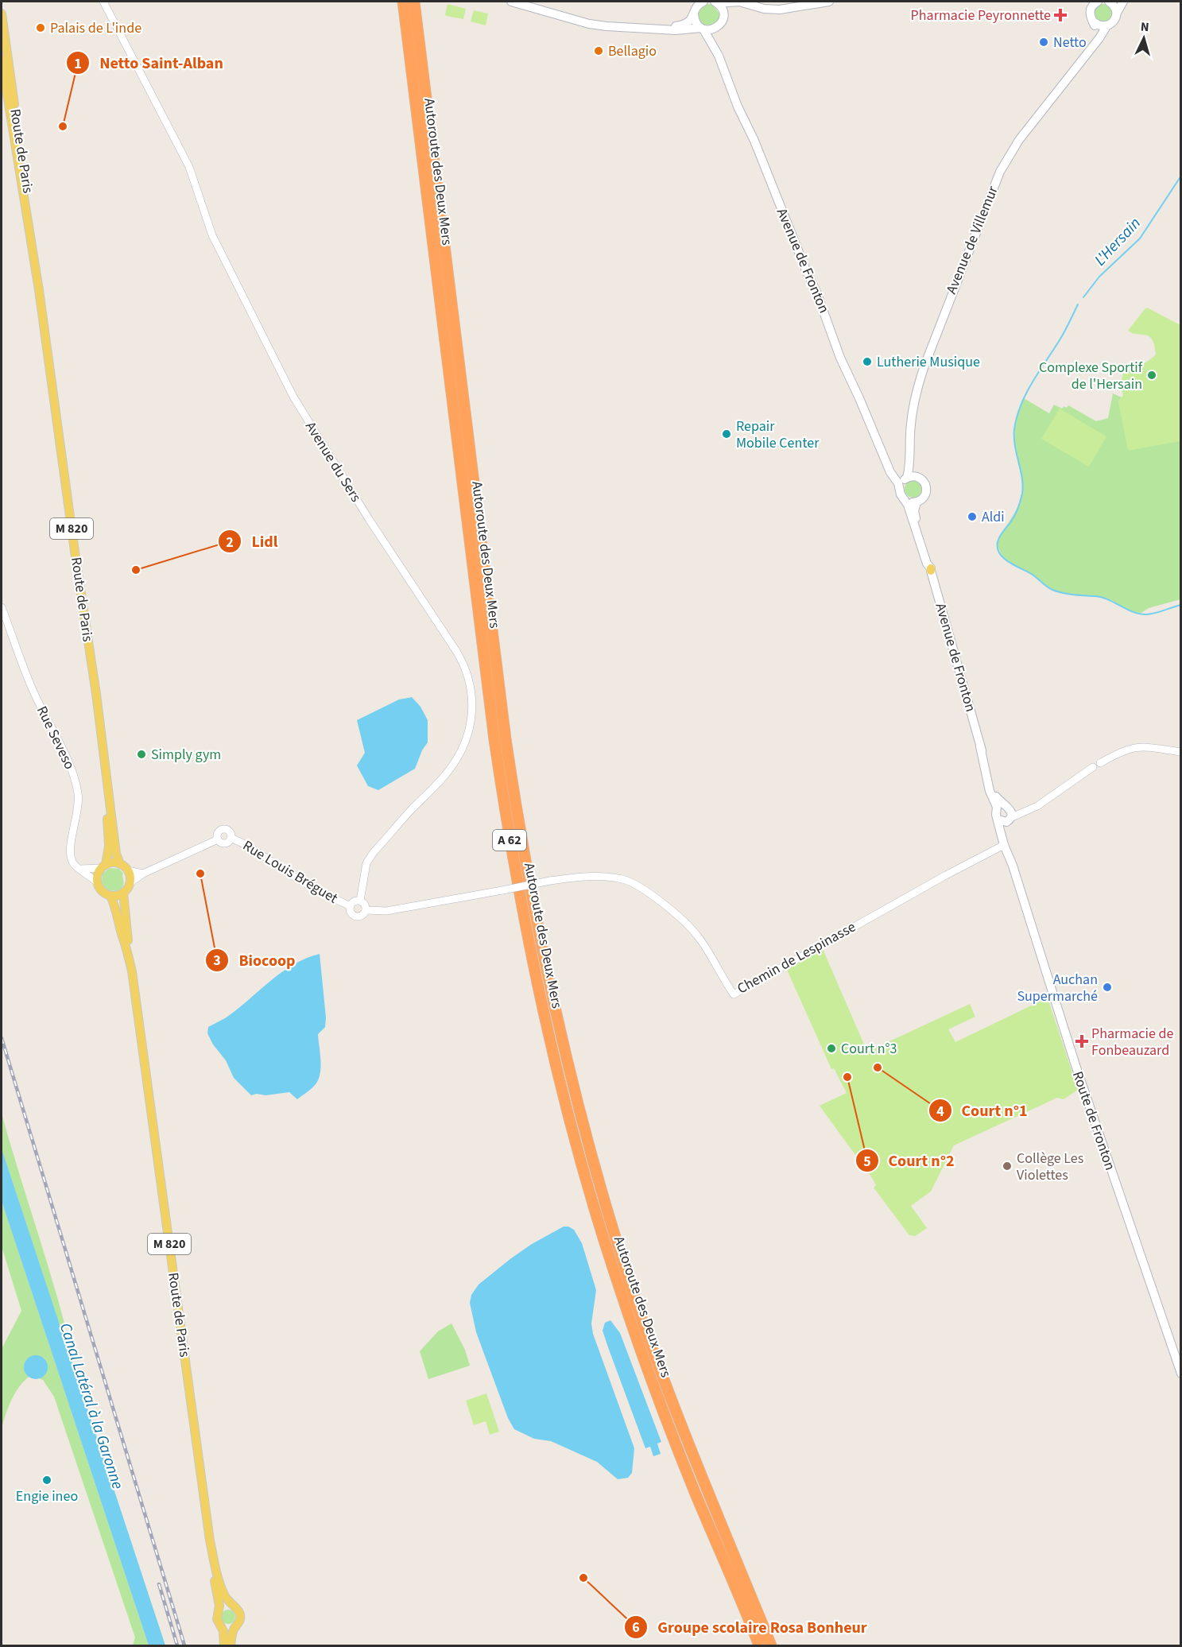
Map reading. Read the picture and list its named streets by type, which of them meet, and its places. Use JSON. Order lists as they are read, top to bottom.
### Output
{
  "streets": {
    "highway": ["Autoroute des Deux Mers", "A 62"],
    "main road": [
      "Route de Paris",
      "Avenue de Villemur",
      "Avenue de Fronton",
      "M 820",
      "Route de Fronton"
    ],
    "street": [
      "Avenue du Sers",
      "Rue Seveso",
      "Rue Louis Bréguet",
      "Chemin de Lespinasse"
    ]
  },
  "crossings": [
    ["Route de Paris", "Rue Seveso"],
    ["Route de Paris", "Rue Louis Bréguet"],
    ["Avenue de Villemur", "Avenue de Fronton"],
    ["Avenue du Sers", "Rue Louis Bréguet"],
    ["Avenue du Sers", "Chemin de Lespinasse"],
    ["Rue Seveso", "Rue Louis Bréguet"],
    ["Rue Louis Bréguet", "Chemin de Lespinasse"]
  ],
  "water": ["L'Hersain", "Canal Latéral à la Garonne"],
  "places": {
    "health": ["Pharmacie Peyronnette", "Pharmacie de Fonbeauzard"],
    "other": [
      "Palais de L'inde",
      "Netto",
      "Bellagio",
      "Netto Saint-Alban",
      "Lutherie Musique",
      "Complexe Sportif de l'Hersain",
      "Repair Mobile Center",
      "Aldi",
      "Lidl",
      "Simply gym",
      "Biocoop",
      "Auchan Supermarché",
      "Court n°3",
      "Court n°1",
      "Court n°2",
      "Collège Les Violettes",
      "Engie ineo",
      "Groupe scolaire Rosa Bonheur"
    ]
  },
  "north": "top"
}
